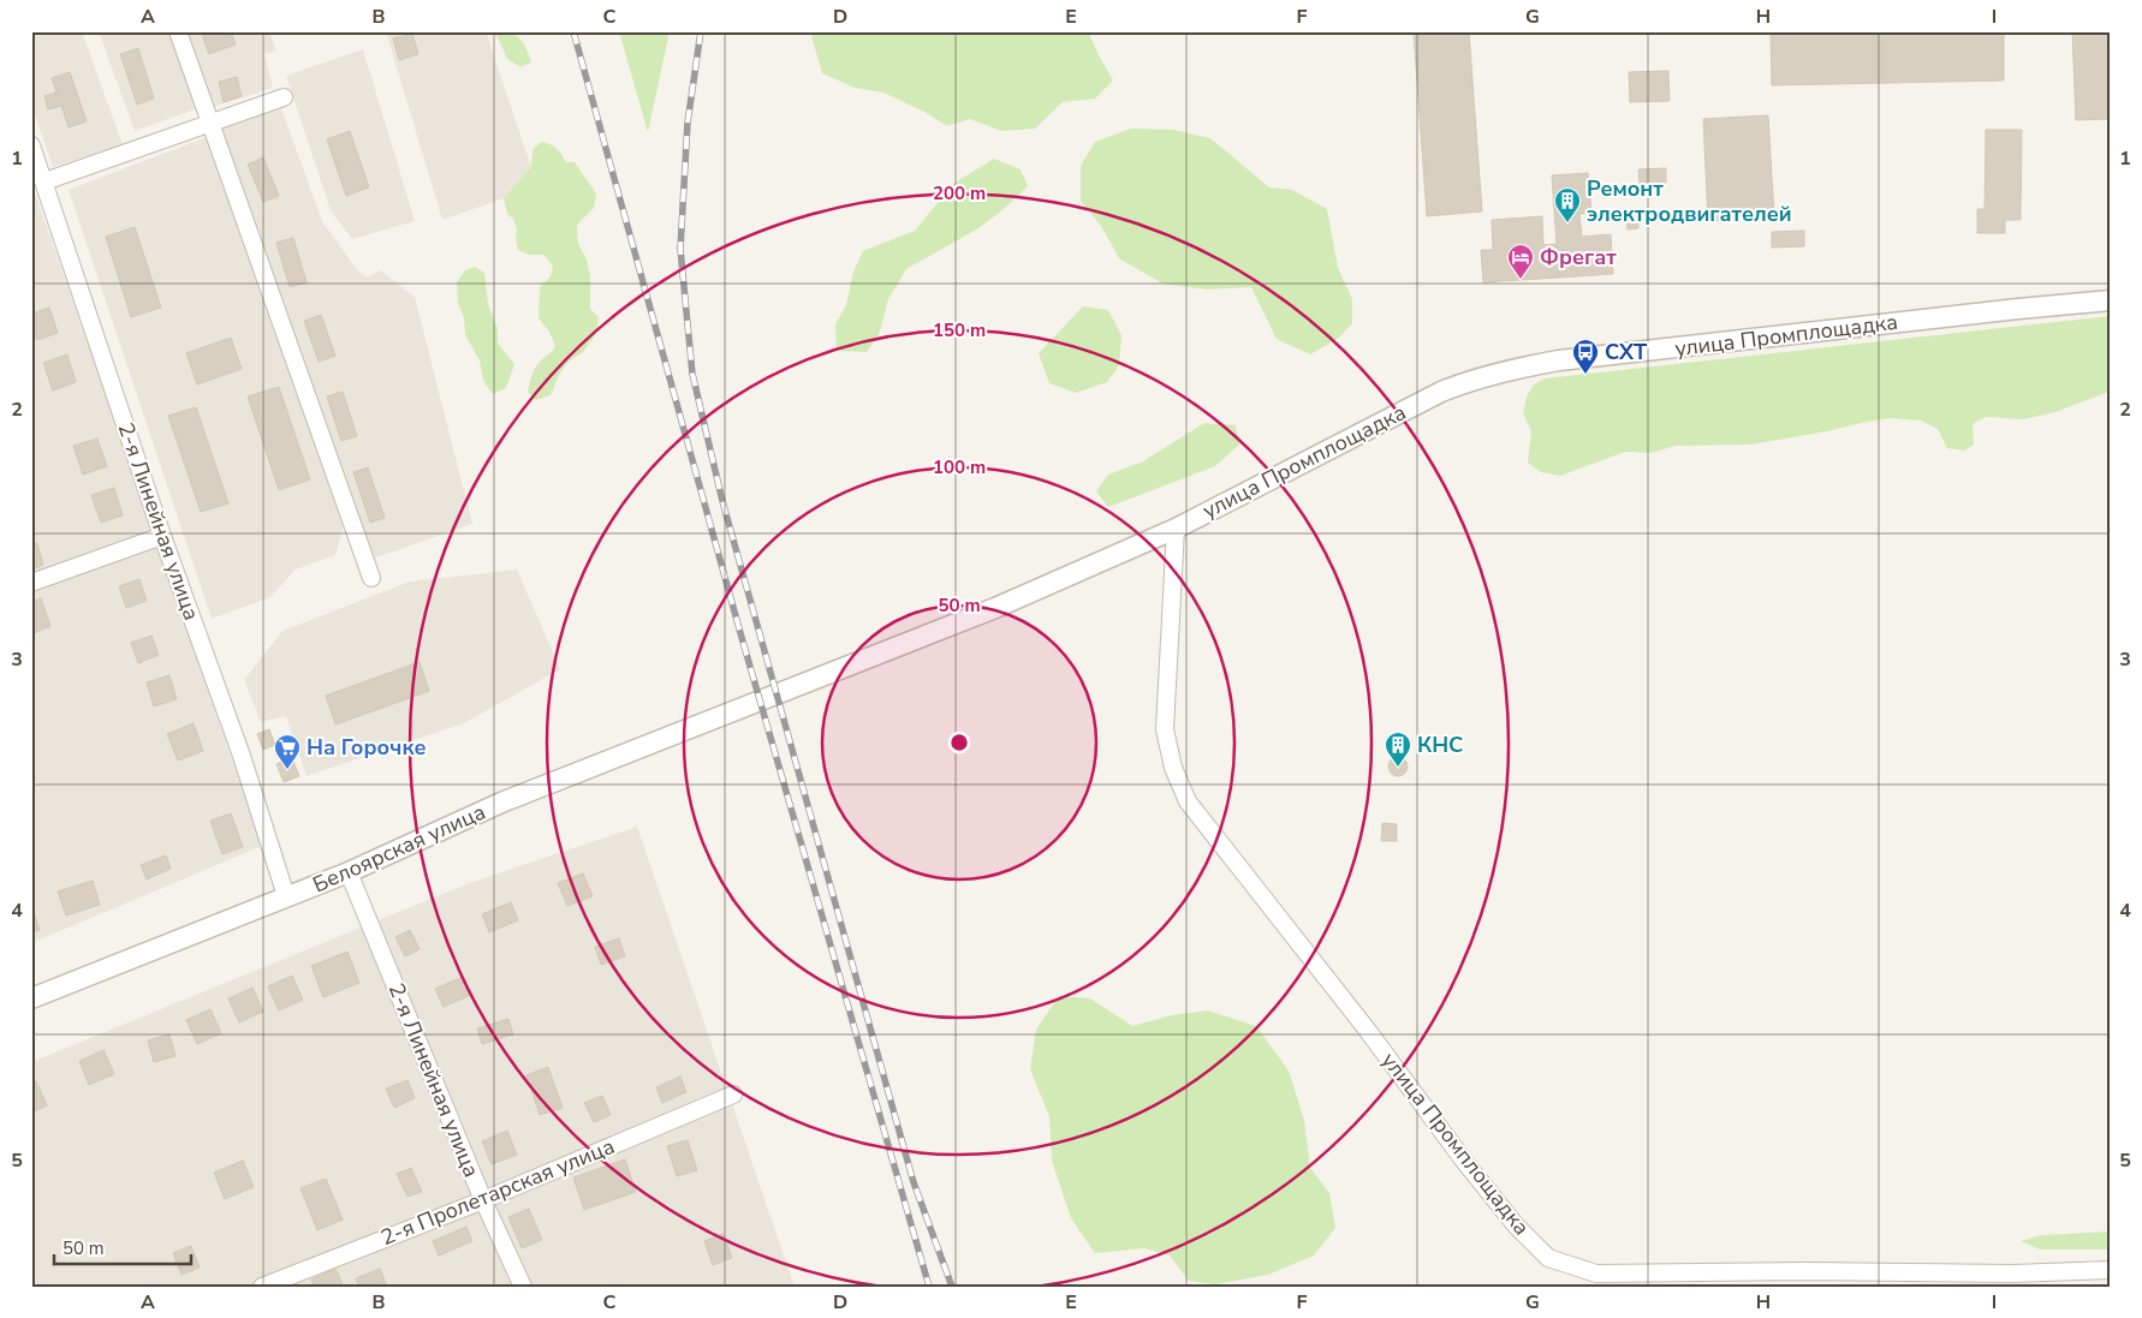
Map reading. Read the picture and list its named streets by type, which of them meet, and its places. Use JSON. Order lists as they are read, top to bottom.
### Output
{
  "streets": {
    "street": [
      "улица Промплощадка",
      "2-я Линейная улица",
      "Белоярская улица",
      "2-я Пролетарская улица"
    ]
  },
  "crossings": [
    ["улица Промплощадка", "Белоярская улица"],
    ["2-я Линейная улица", "Белоярская улица"],
    ["2-я Линейная улица", "2-я Пролетарская улица"]
  ],
  "places": {
    "building": ["Ремонт электродвигателей", "КНС"],
    "hotel": ["Фрегат"],
    "bus stop": ["СХТ"],
    "supermarket": ["На Горочке"]
  },
  "scale_bar": "50 m",
  "grid": {
    "columns": [
      "A",
      "B",
      "C",
      "D",
      "E",
      "F",
      "G",
      "H",
      "I"
    ],
    "rows": [
      "1",
      "2",
      "3",
      "4",
      "5"
    ]
  },
  "rings": [
    "200 m",
    "150 m",
    "100 m",
    "50 m"
  ]
}
